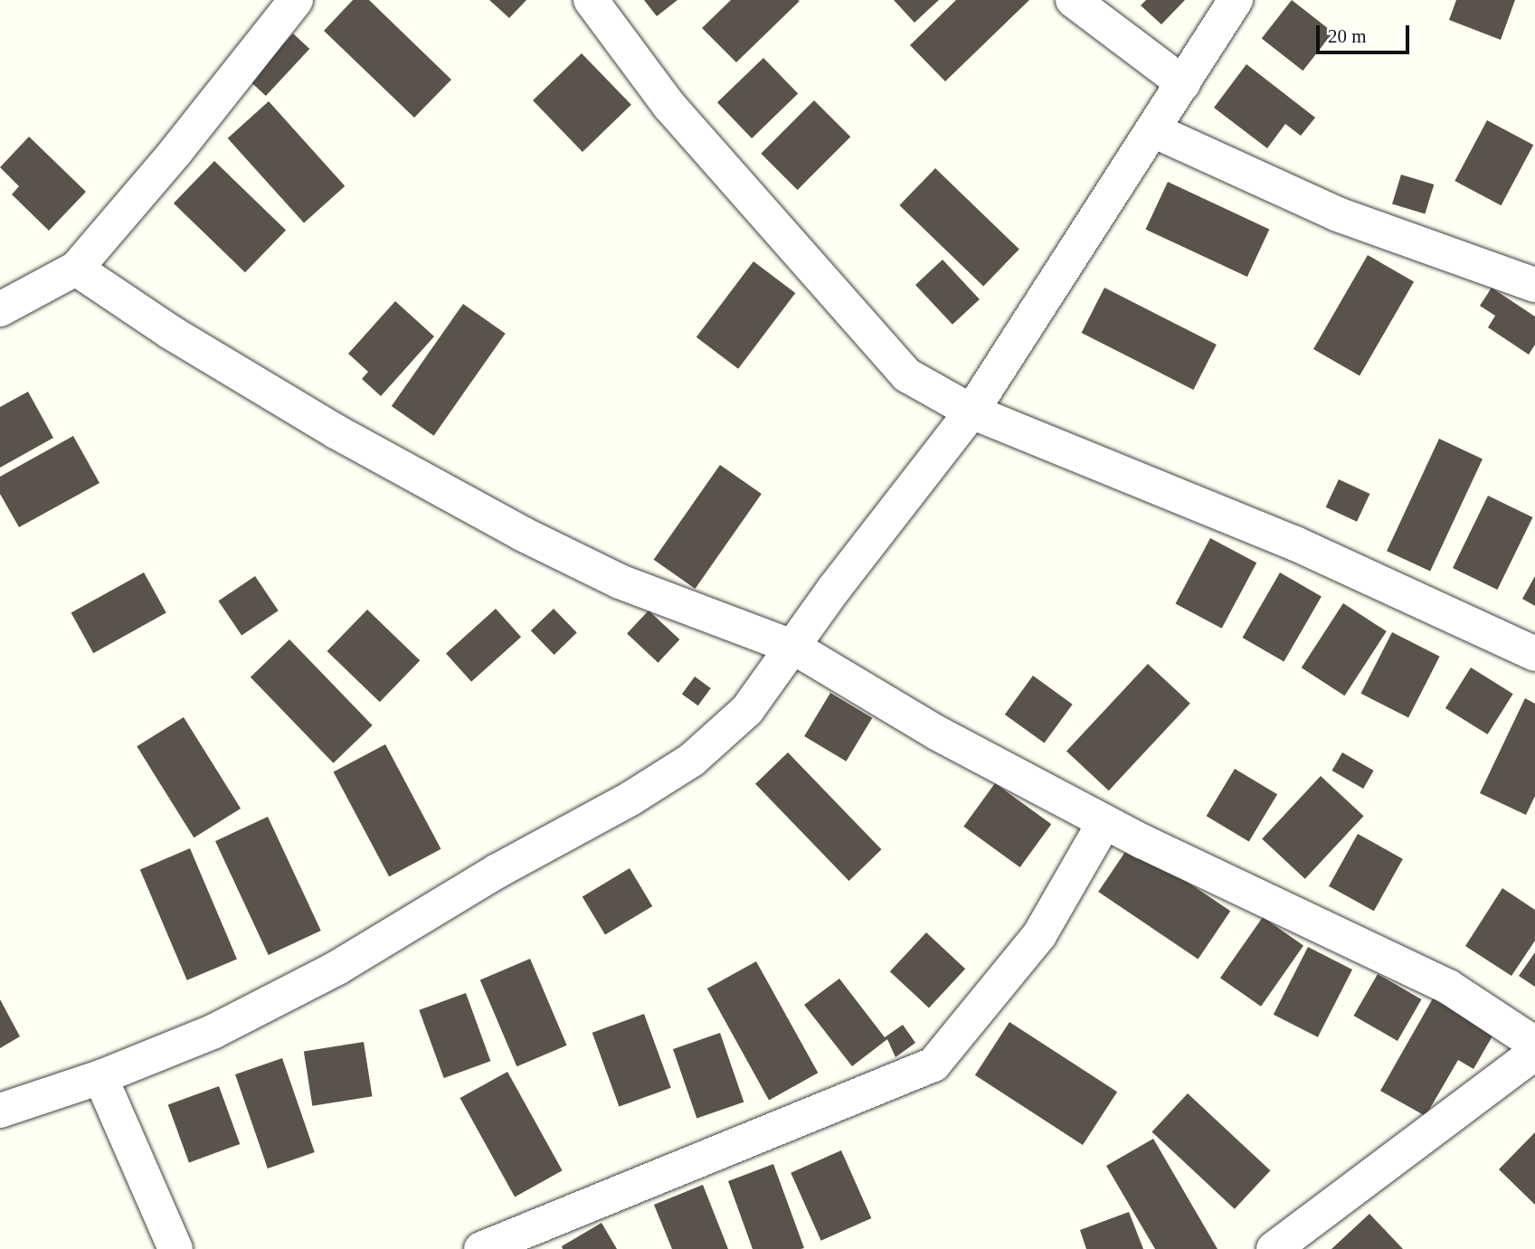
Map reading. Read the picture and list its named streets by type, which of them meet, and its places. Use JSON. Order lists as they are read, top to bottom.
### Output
{
  "scale_bar": "20 m"
}
